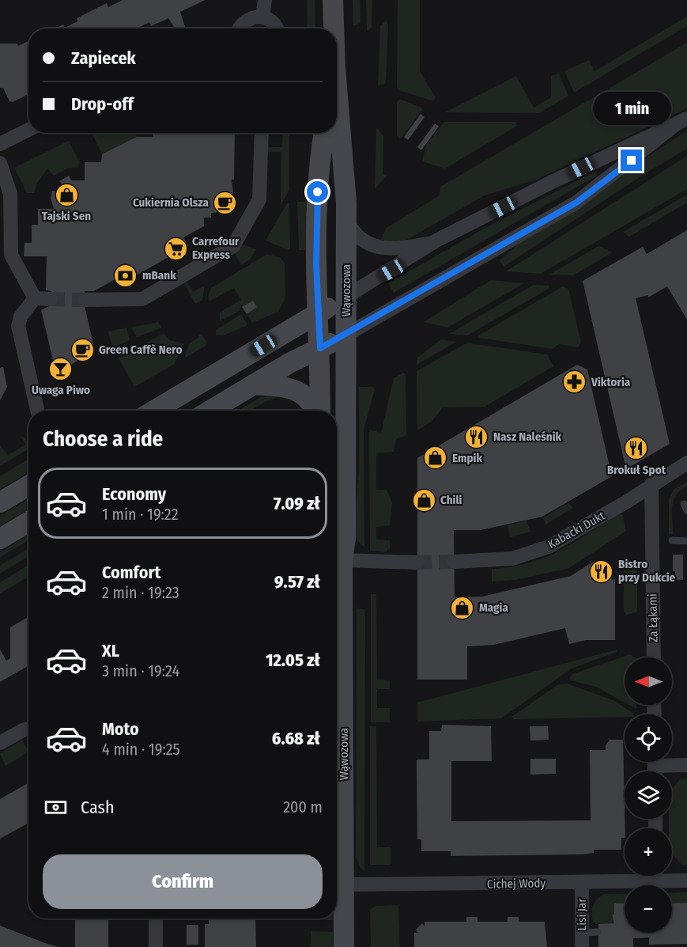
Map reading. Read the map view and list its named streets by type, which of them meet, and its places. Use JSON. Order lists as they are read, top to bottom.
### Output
{
  "streets": {
    "street": [
      "Wąwozowa",
      "Kabacki Dukt",
      "Za Łąkami",
      "Cichej Wody",
      "Lisi Jar"
    ]
  },
  "crossings": [
    ["Wąwozowa", "Cichej Wody"],
    ["Kabacki Dukt", "Za Łąkami"],
    ["Cichej Wody", "Lisi Jar"]
  ],
  "places": {
    "shop": [
      "Tajski Sen",
      "Empik",
      "Chili",
      "Magia"
    ],
    "cafe": ["Cukiernia Olsza", "Green Caffè Nero"],
    "supermarket": ["Carrefour Express"],
    "bank": ["mBank"],
    "bar": ["Uwaga Piwo"],
    "pharmacy": ["Viktoria"],
    "restaurant": ["Nasz Naleśnik", "Brokuł Spot", "Bistro przy Dukcie"]
  },
  "north": "left",
  "page": {
    "banner": ["Zapiecek", "Drop-off"],
    "bubble": "1 min",
    "heading": "Choose a ride",
    "list": [
      {
        "name": "Economy",
        "note": "1 min · 19:22",
        "value": "7.09 zł"
      },
      {
        "name": "Comfort",
        "note": "2 min · 19:23",
        "value": "9.57 zł"
      },
      {
        "name": "XL",
        "note": "3 min · 19:24",
        "value": "12.05 zł"
      },
      {
        "name": "Moto",
        "note": "4 min · 19:25",
        "value": "6.68 zł"
      }
    ],
    "map_buttons": ["+", "−"],
    "pay": ["Cash", "200 m"],
    "buttons": "Confirm"
  }
}
